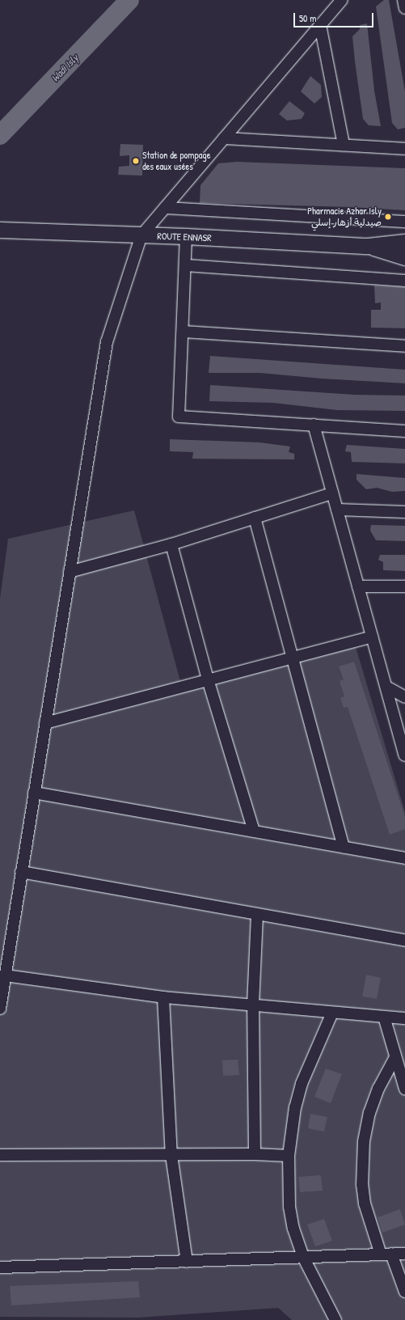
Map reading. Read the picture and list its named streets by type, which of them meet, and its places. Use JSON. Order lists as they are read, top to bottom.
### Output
{
  "streets": {
    "main road": ["ROUTE ENNASR"]
  },
  "water": ["Wadi Isly"],
  "places": ["Station de pompage des eaux usées", "Pharmacie Azhar Isly صيدلية أزهار إسلي"],
  "scale_bar": "50 m"
}
